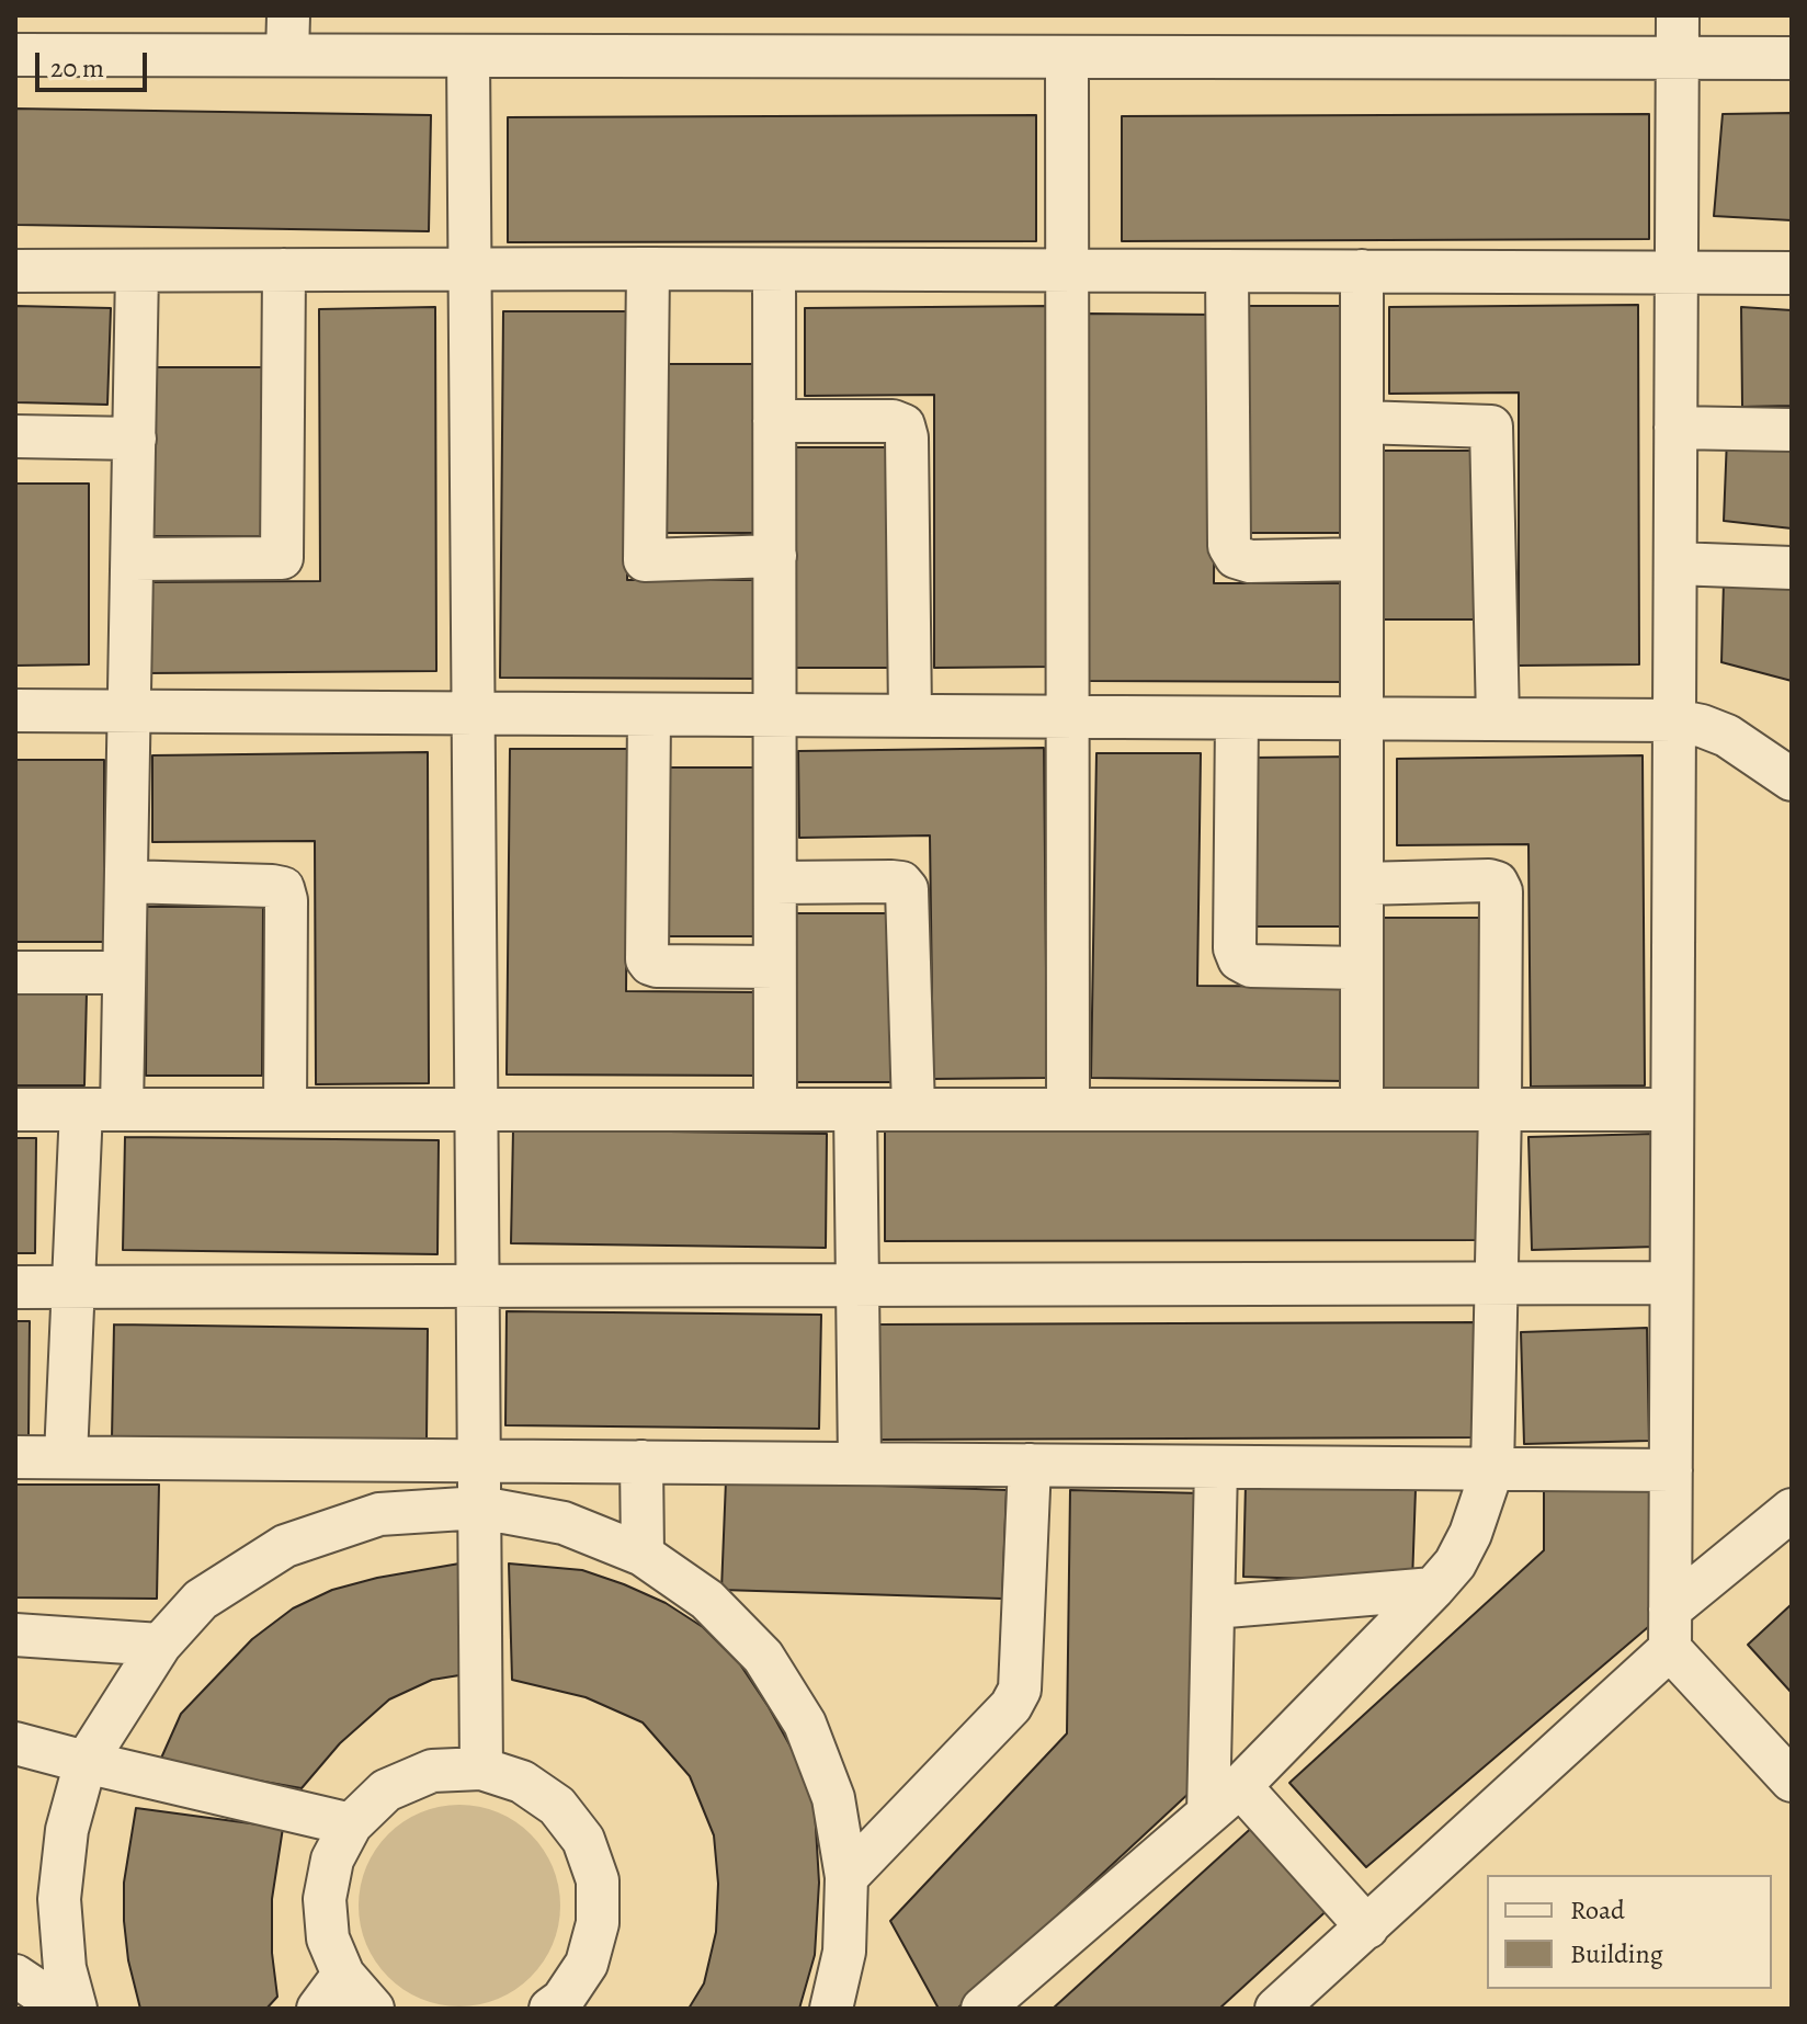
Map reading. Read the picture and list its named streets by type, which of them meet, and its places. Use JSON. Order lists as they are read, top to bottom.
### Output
{
  "legend": ["Road", "Building"],
  "scale_bar": "20 m"
}
